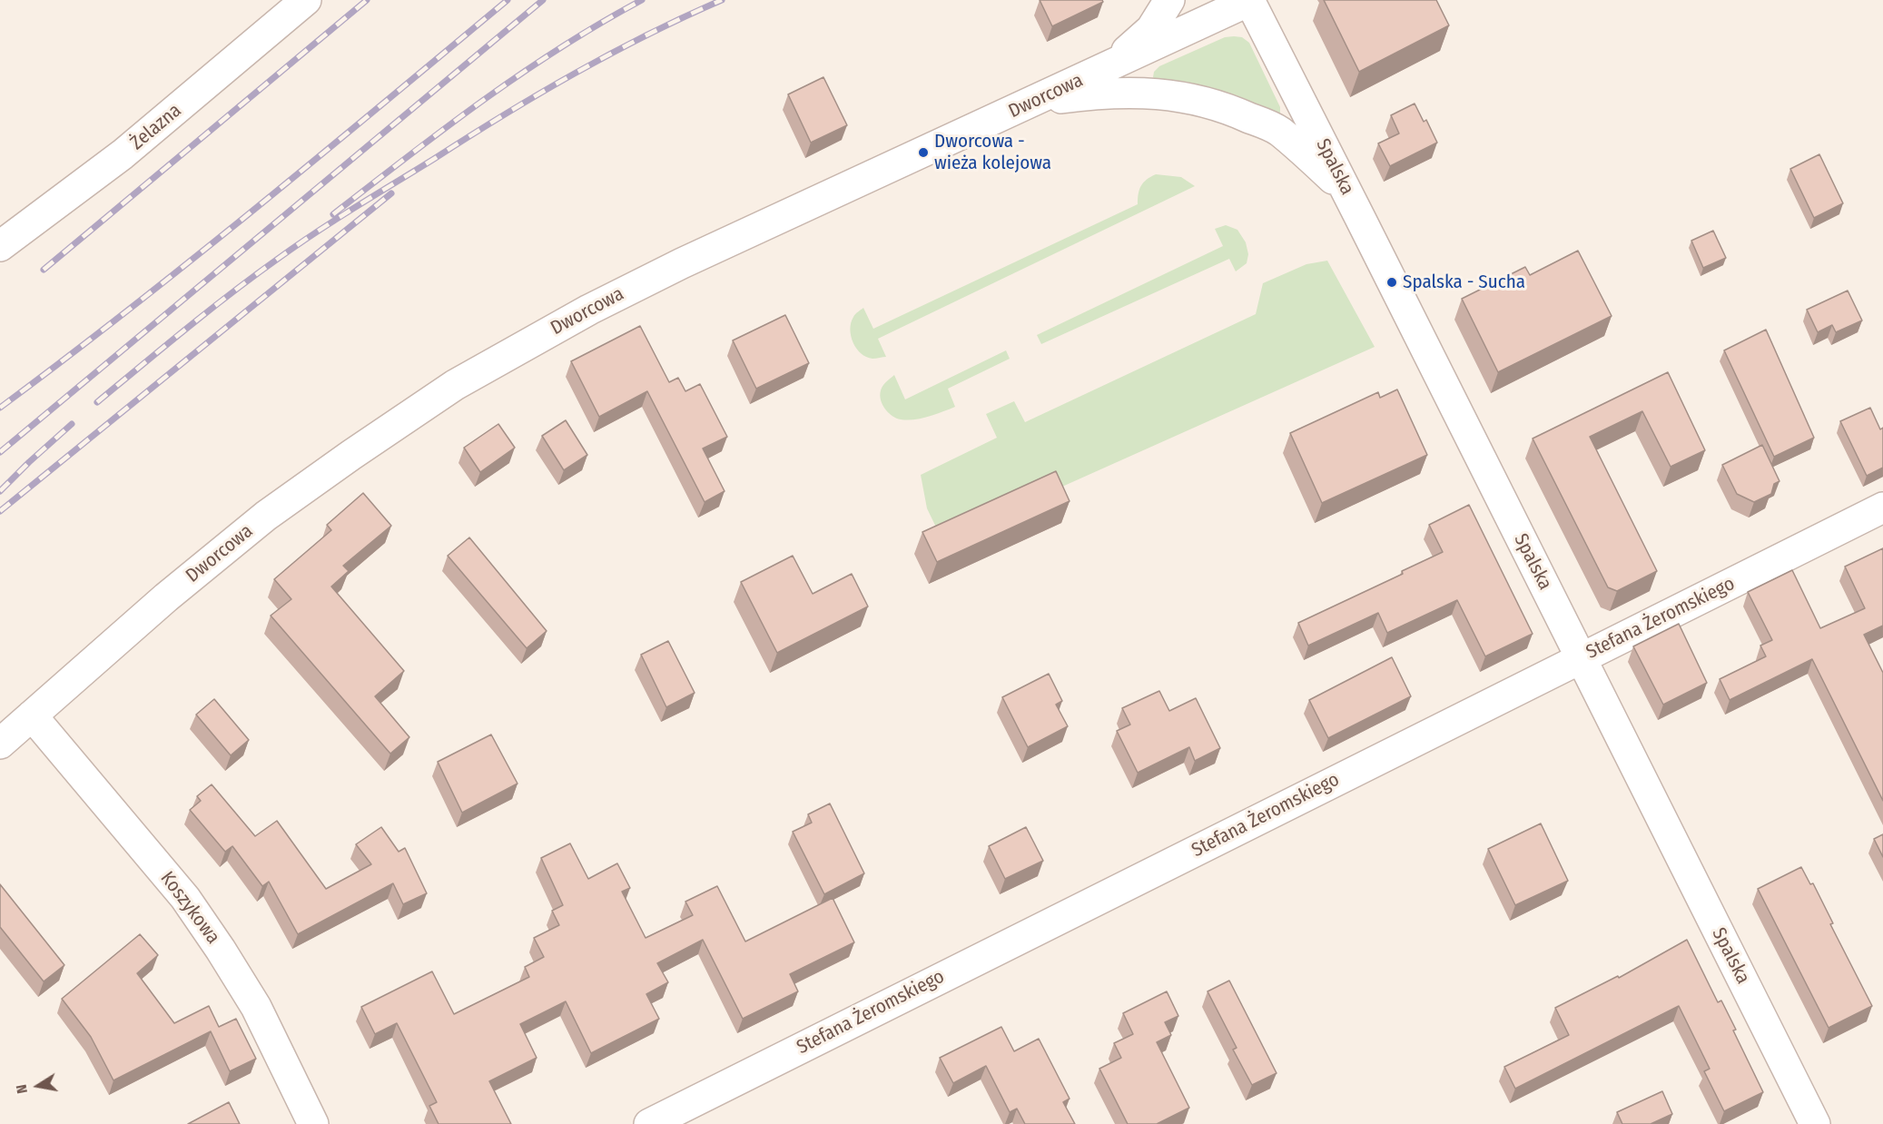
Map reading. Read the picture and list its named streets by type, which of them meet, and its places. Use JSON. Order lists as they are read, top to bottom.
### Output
{
  "streets": {
    "street": [
      "Dworcowa",
      "Żelazna",
      "Spalska",
      "Stefana Żeromskiego",
      "Koszykowa"
    ]
  },
  "crossings": [
    ["Dworcowa", "Spalska"],
    ["Dworcowa", "Koszykowa"],
    ["Spalska", "Stefana Żeromskiego"]
  ],
  "places": ["Dworcowa - wieża kolejowa", "Spalska - Sucha"],
  "north": "left"
}
